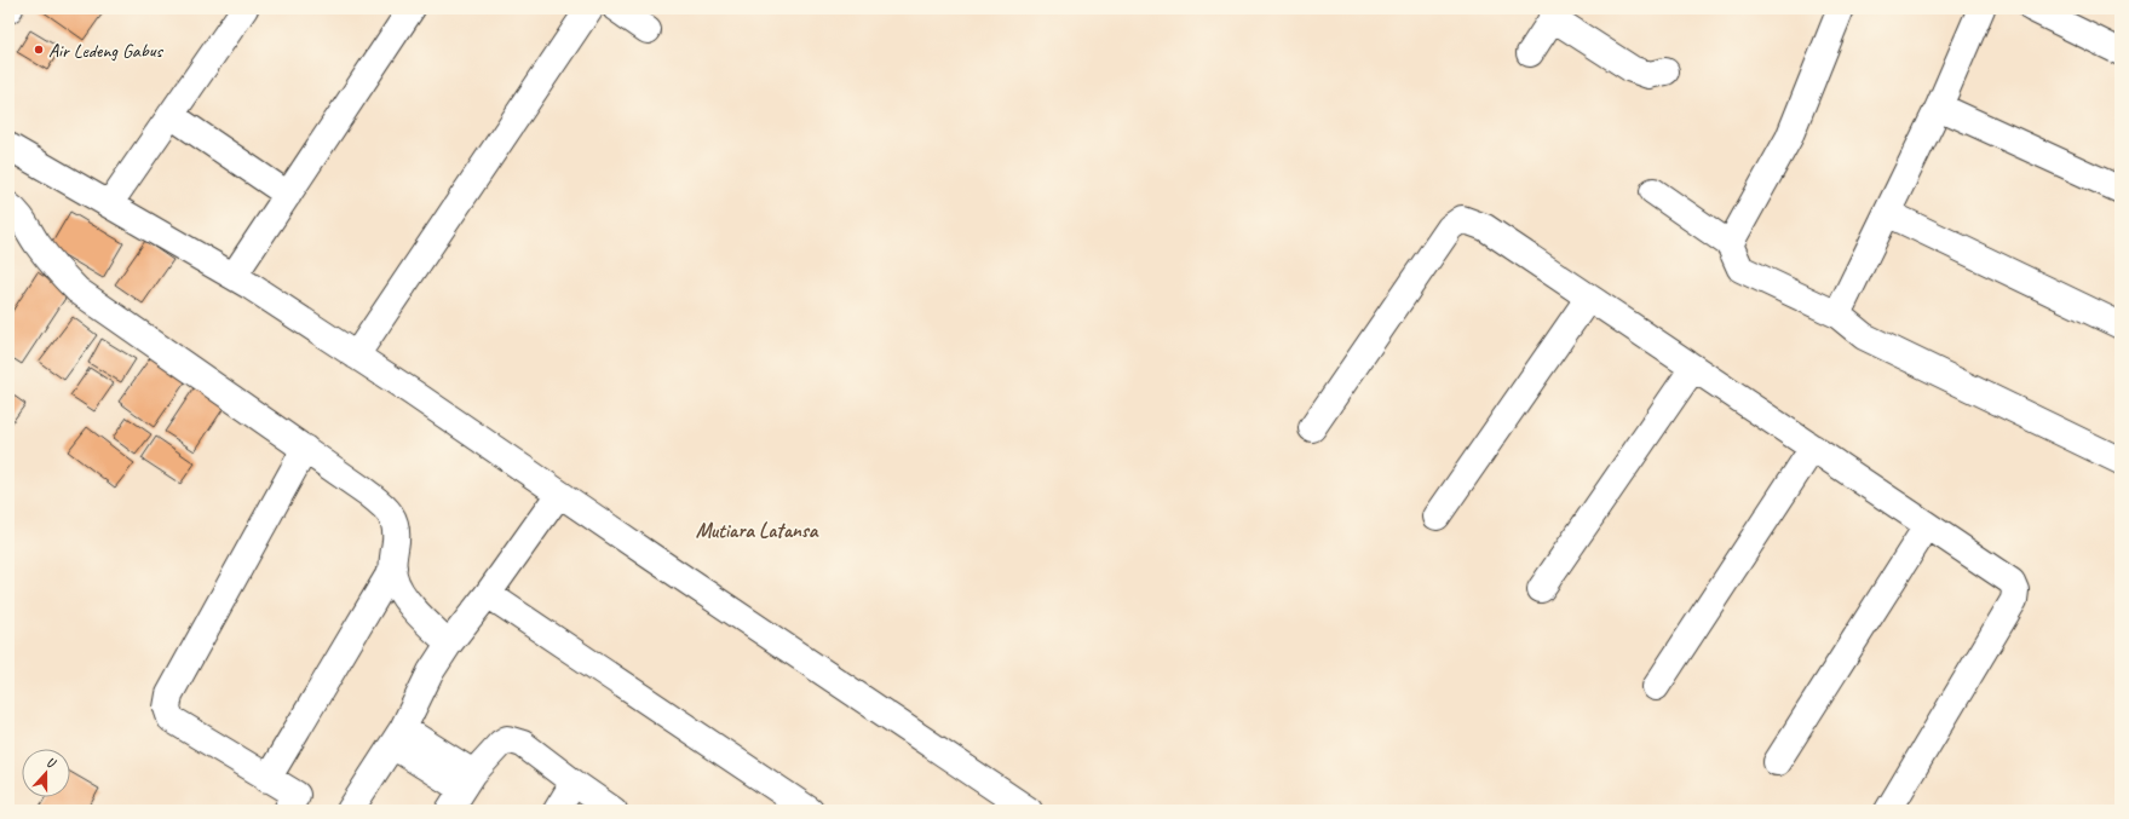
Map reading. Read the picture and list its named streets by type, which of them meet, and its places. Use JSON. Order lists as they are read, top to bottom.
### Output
{
  "districts": ["Mutiara Latansa"],
  "places": ["Air Ledeng Gabus"],
  "north": "top"
}
